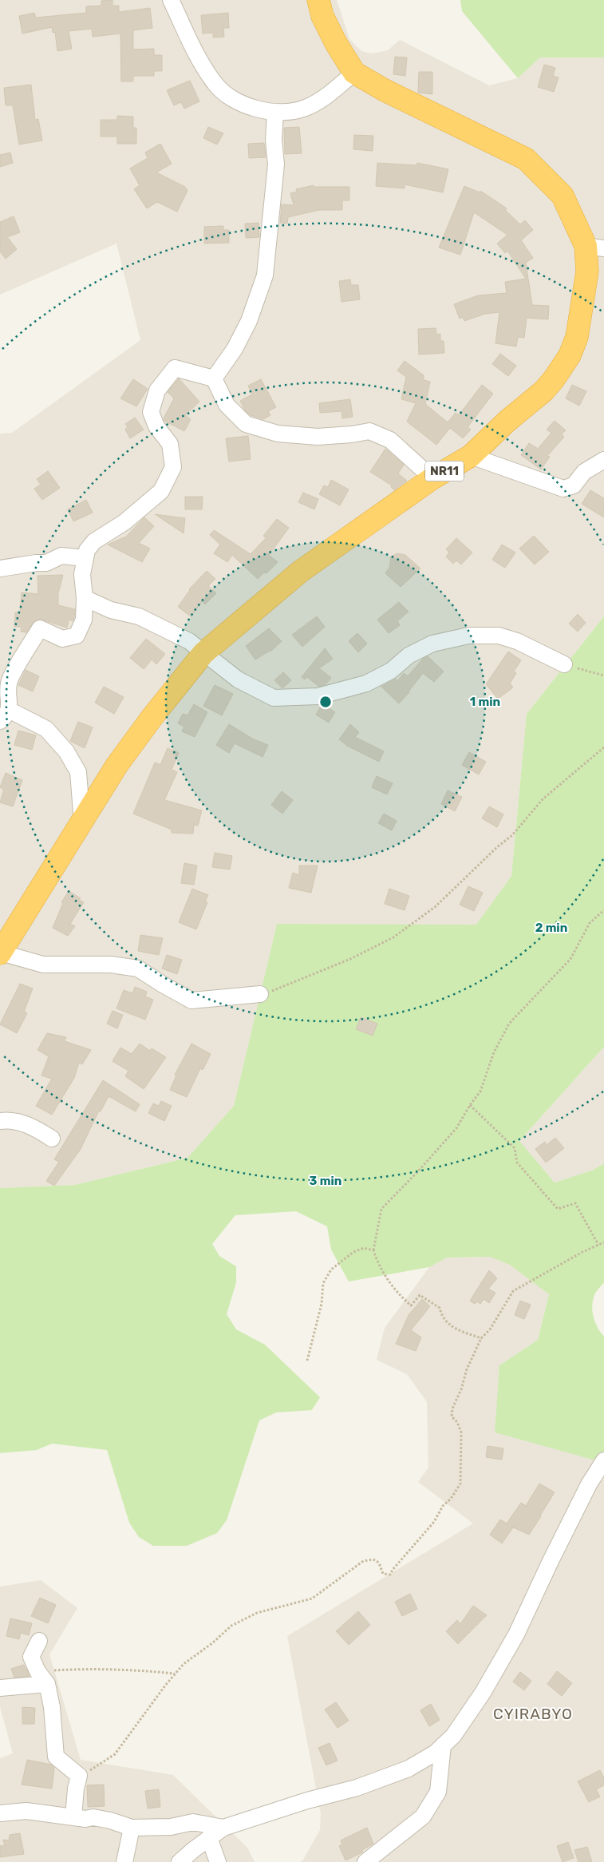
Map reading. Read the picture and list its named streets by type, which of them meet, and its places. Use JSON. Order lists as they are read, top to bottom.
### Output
{
  "streets": {
    "highway": ["NR11"]
  },
  "districts": ["CYIRABYO"],
  "rings": ["1 min", "2 min", "3 min"]
}
